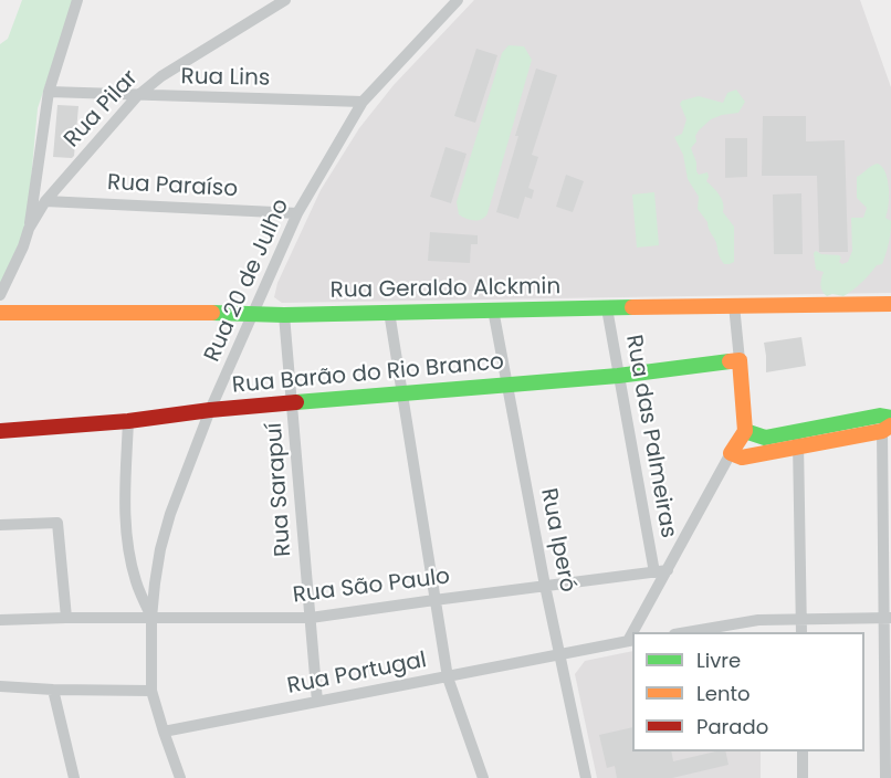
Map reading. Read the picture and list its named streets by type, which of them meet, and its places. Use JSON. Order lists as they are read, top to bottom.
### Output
{
  "streets": {
    "street": [
      "Rua Lins",
      "Rua Pilar",
      "Rua Paraíso",
      "Rua 20 de Julho",
      "Rua Geraldo Alckmin",
      "Rua Barão do Rio Branco",
      "Rua das Palmeiras",
      "Rua Sarapuí",
      "Rua Iperó",
      "Rua São Paulo",
      "Rua Portugal"
    ]
  },
  "crossings": [
    ["Rua Lins", "Rua Pilar"],
    ["Rua Lins", "Rua 20 de Julho"],
    ["Rua Pilar", "Rua Paraíso"],
    ["Rua Paraíso", "Rua 20 de Julho"],
    ["Rua 20 de Julho", "Rua Geraldo Alckmin"],
    ["Rua 20 de Julho", "Rua Barão do Rio Branco"],
    ["Rua 20 de Julho", "Rua São Paulo"],
    ["Rua 20 de Julho", "Rua Portugal"],
    ["Rua Geraldo Alckmin", "Rua das Palmeiras"],
    ["Rua Geraldo Alckmin", "Rua Sarapuí"],
    ["Rua Geraldo Alckmin", "Rua Iperó"],
    ["Rua Barão do Rio Branco", "Rua das Palmeiras"],
    ["Rua Barão do Rio Branco", "Rua Sarapuí"],
    ["Rua Barão do Rio Branco", "Rua Iperó"],
    ["Rua das Palmeiras", "Rua São Paulo"],
    ["Rua Sarapuí", "Rua São Paulo"],
    ["Rua Sarapuí", "Rua Portugal"],
    ["Rua Iperó", "Rua São Paulo"],
    ["Rua Iperó", "Rua Portugal"]
  ],
  "legend": ["Livre", "Lento", "Parado"]
}
